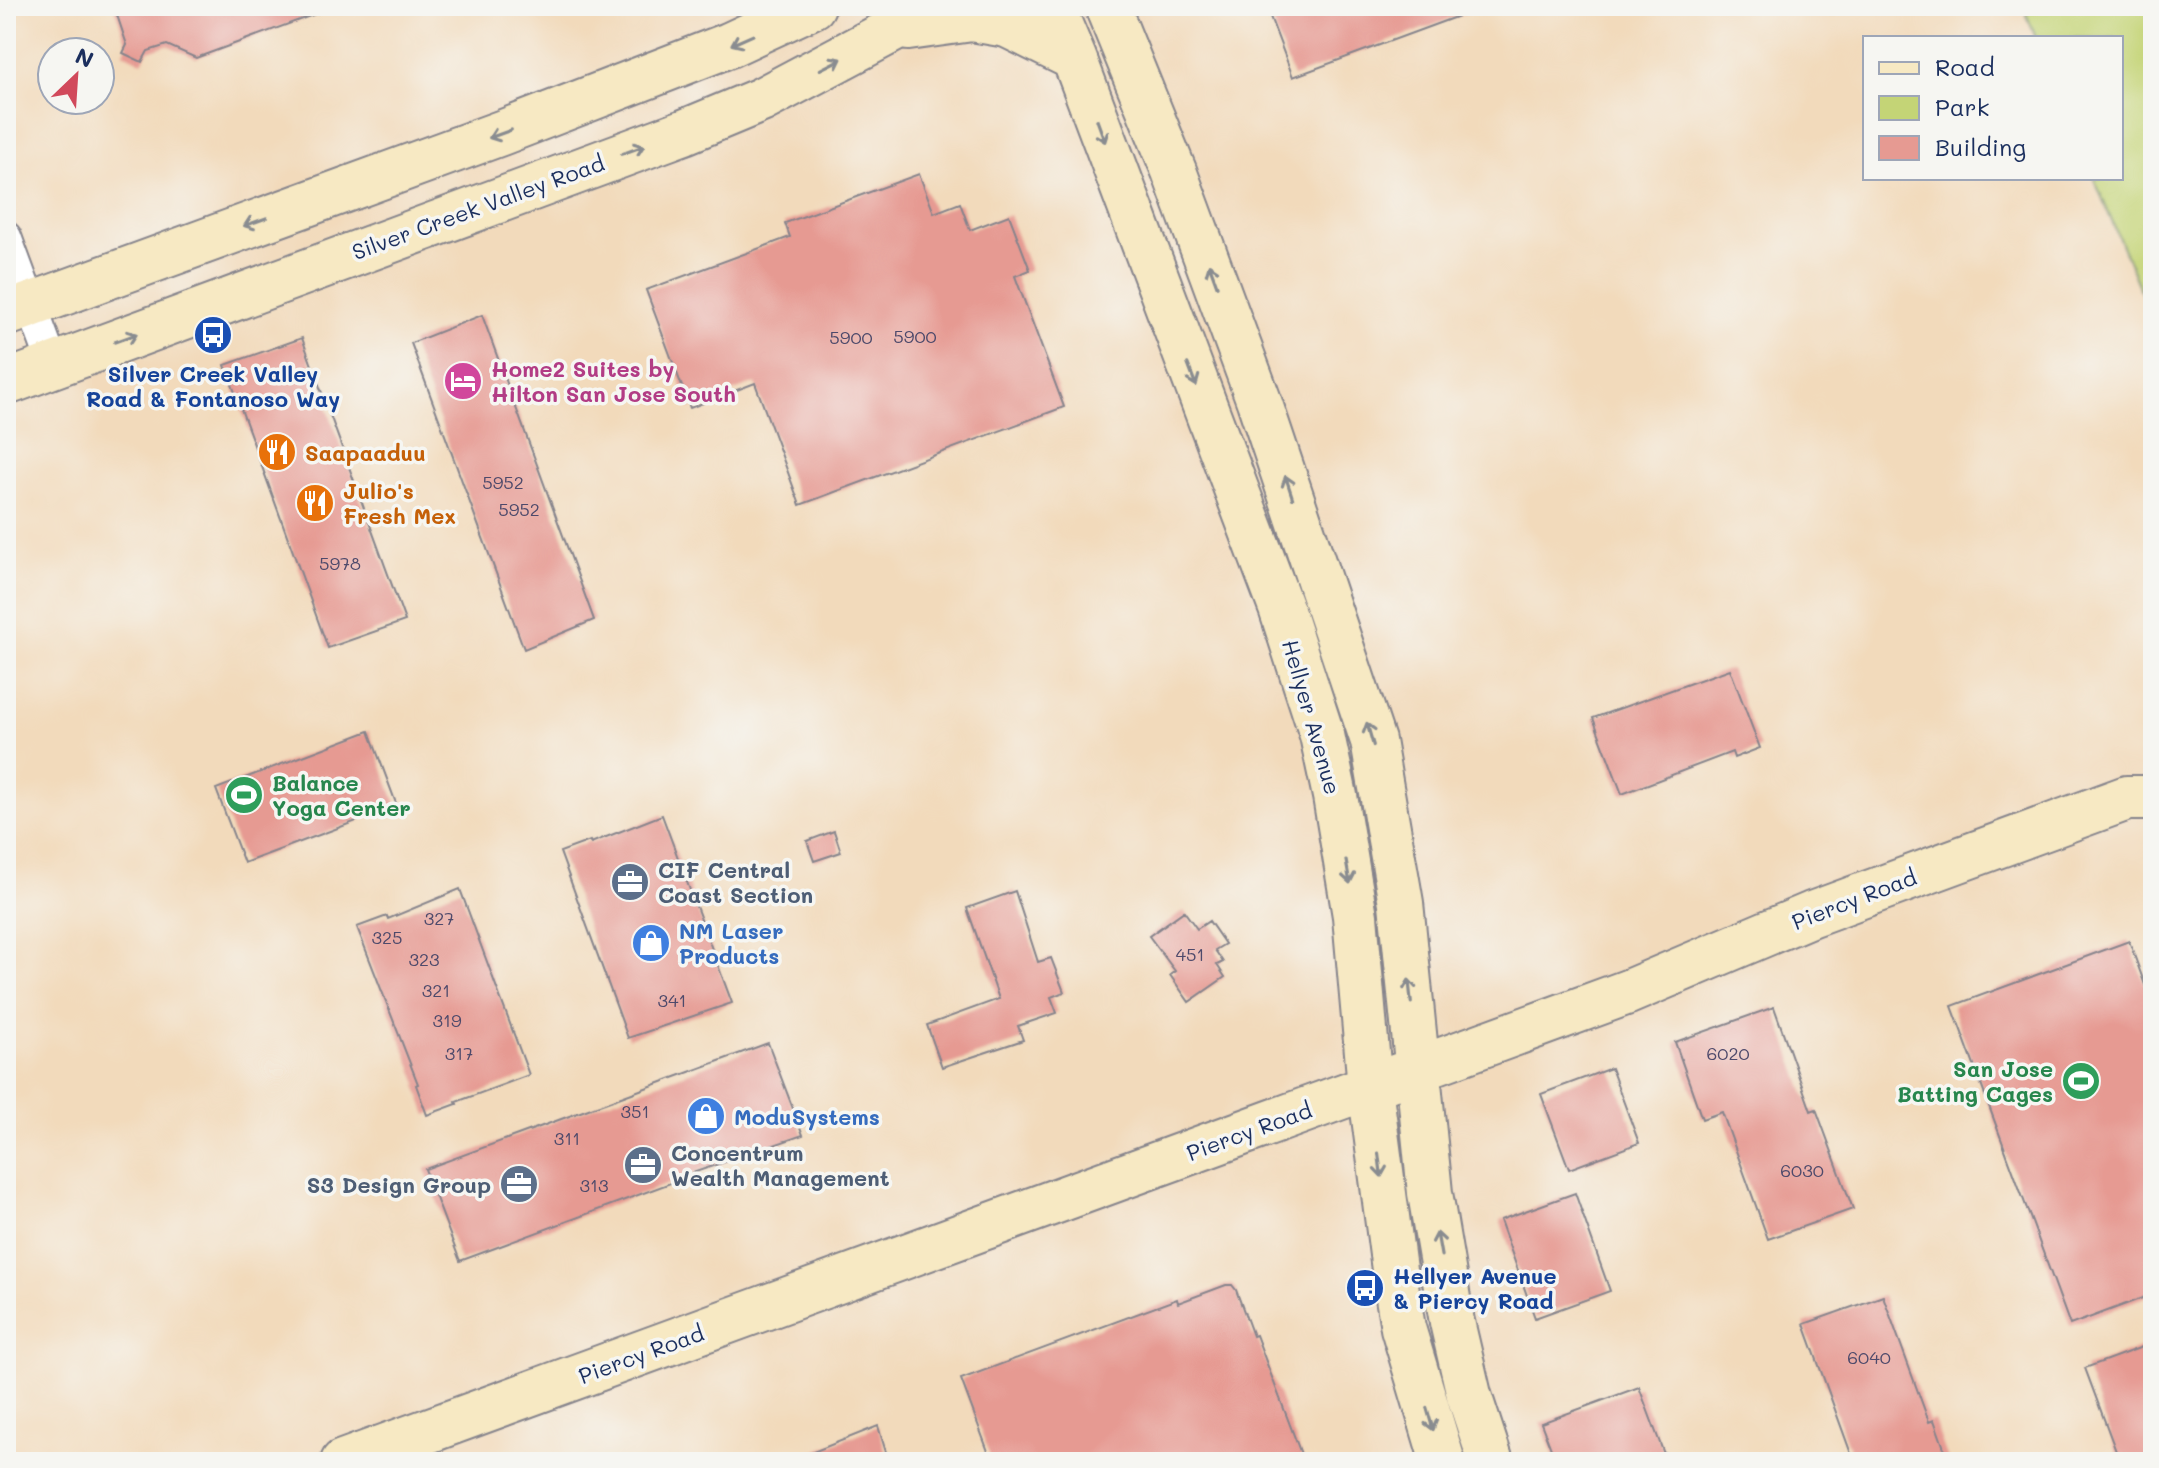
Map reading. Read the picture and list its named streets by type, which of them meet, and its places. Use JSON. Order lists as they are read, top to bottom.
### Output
{
  "streets": {
    "main road": ["Silver Creek Valley Road", "Hellyer Avenue", "Piercy Road"]
  },
  "crossings": [
    ["Hellyer Avenue", "Piercy Road"]
  ],
  "places": {
    "bus stop": ["Silver Creek Valley Road & Fontanoso Way", "Hellyer Avenue & Piercy Road"],
    "hotel": ["Home2 Suites by Hilton San Jose South"],
    "restaurant": ["Saapaaduu", "Julio's Fresh Mex"],
    "sports": ["Balance Yoga Center", "San Jose Batting Cages"],
    "office": ["CIF Central Coast Section", "Concentrum Wealth Management", "S3 Design Group"],
    "shop": ["NM Laser Products", "ModuSystems"]
  },
  "house_numbers": [
    "5900",
    "5900",
    "5952",
    "5952",
    "5978",
    "327",
    "325",
    "451",
    "323",
    "321",
    "341",
    "319",
    "317",
    "6020",
    "351",
    "311",
    "6030",
    "313",
    "6040"
  ],
  "legend": ["Road", "Park", "Building"],
  "north": "top right"
}
